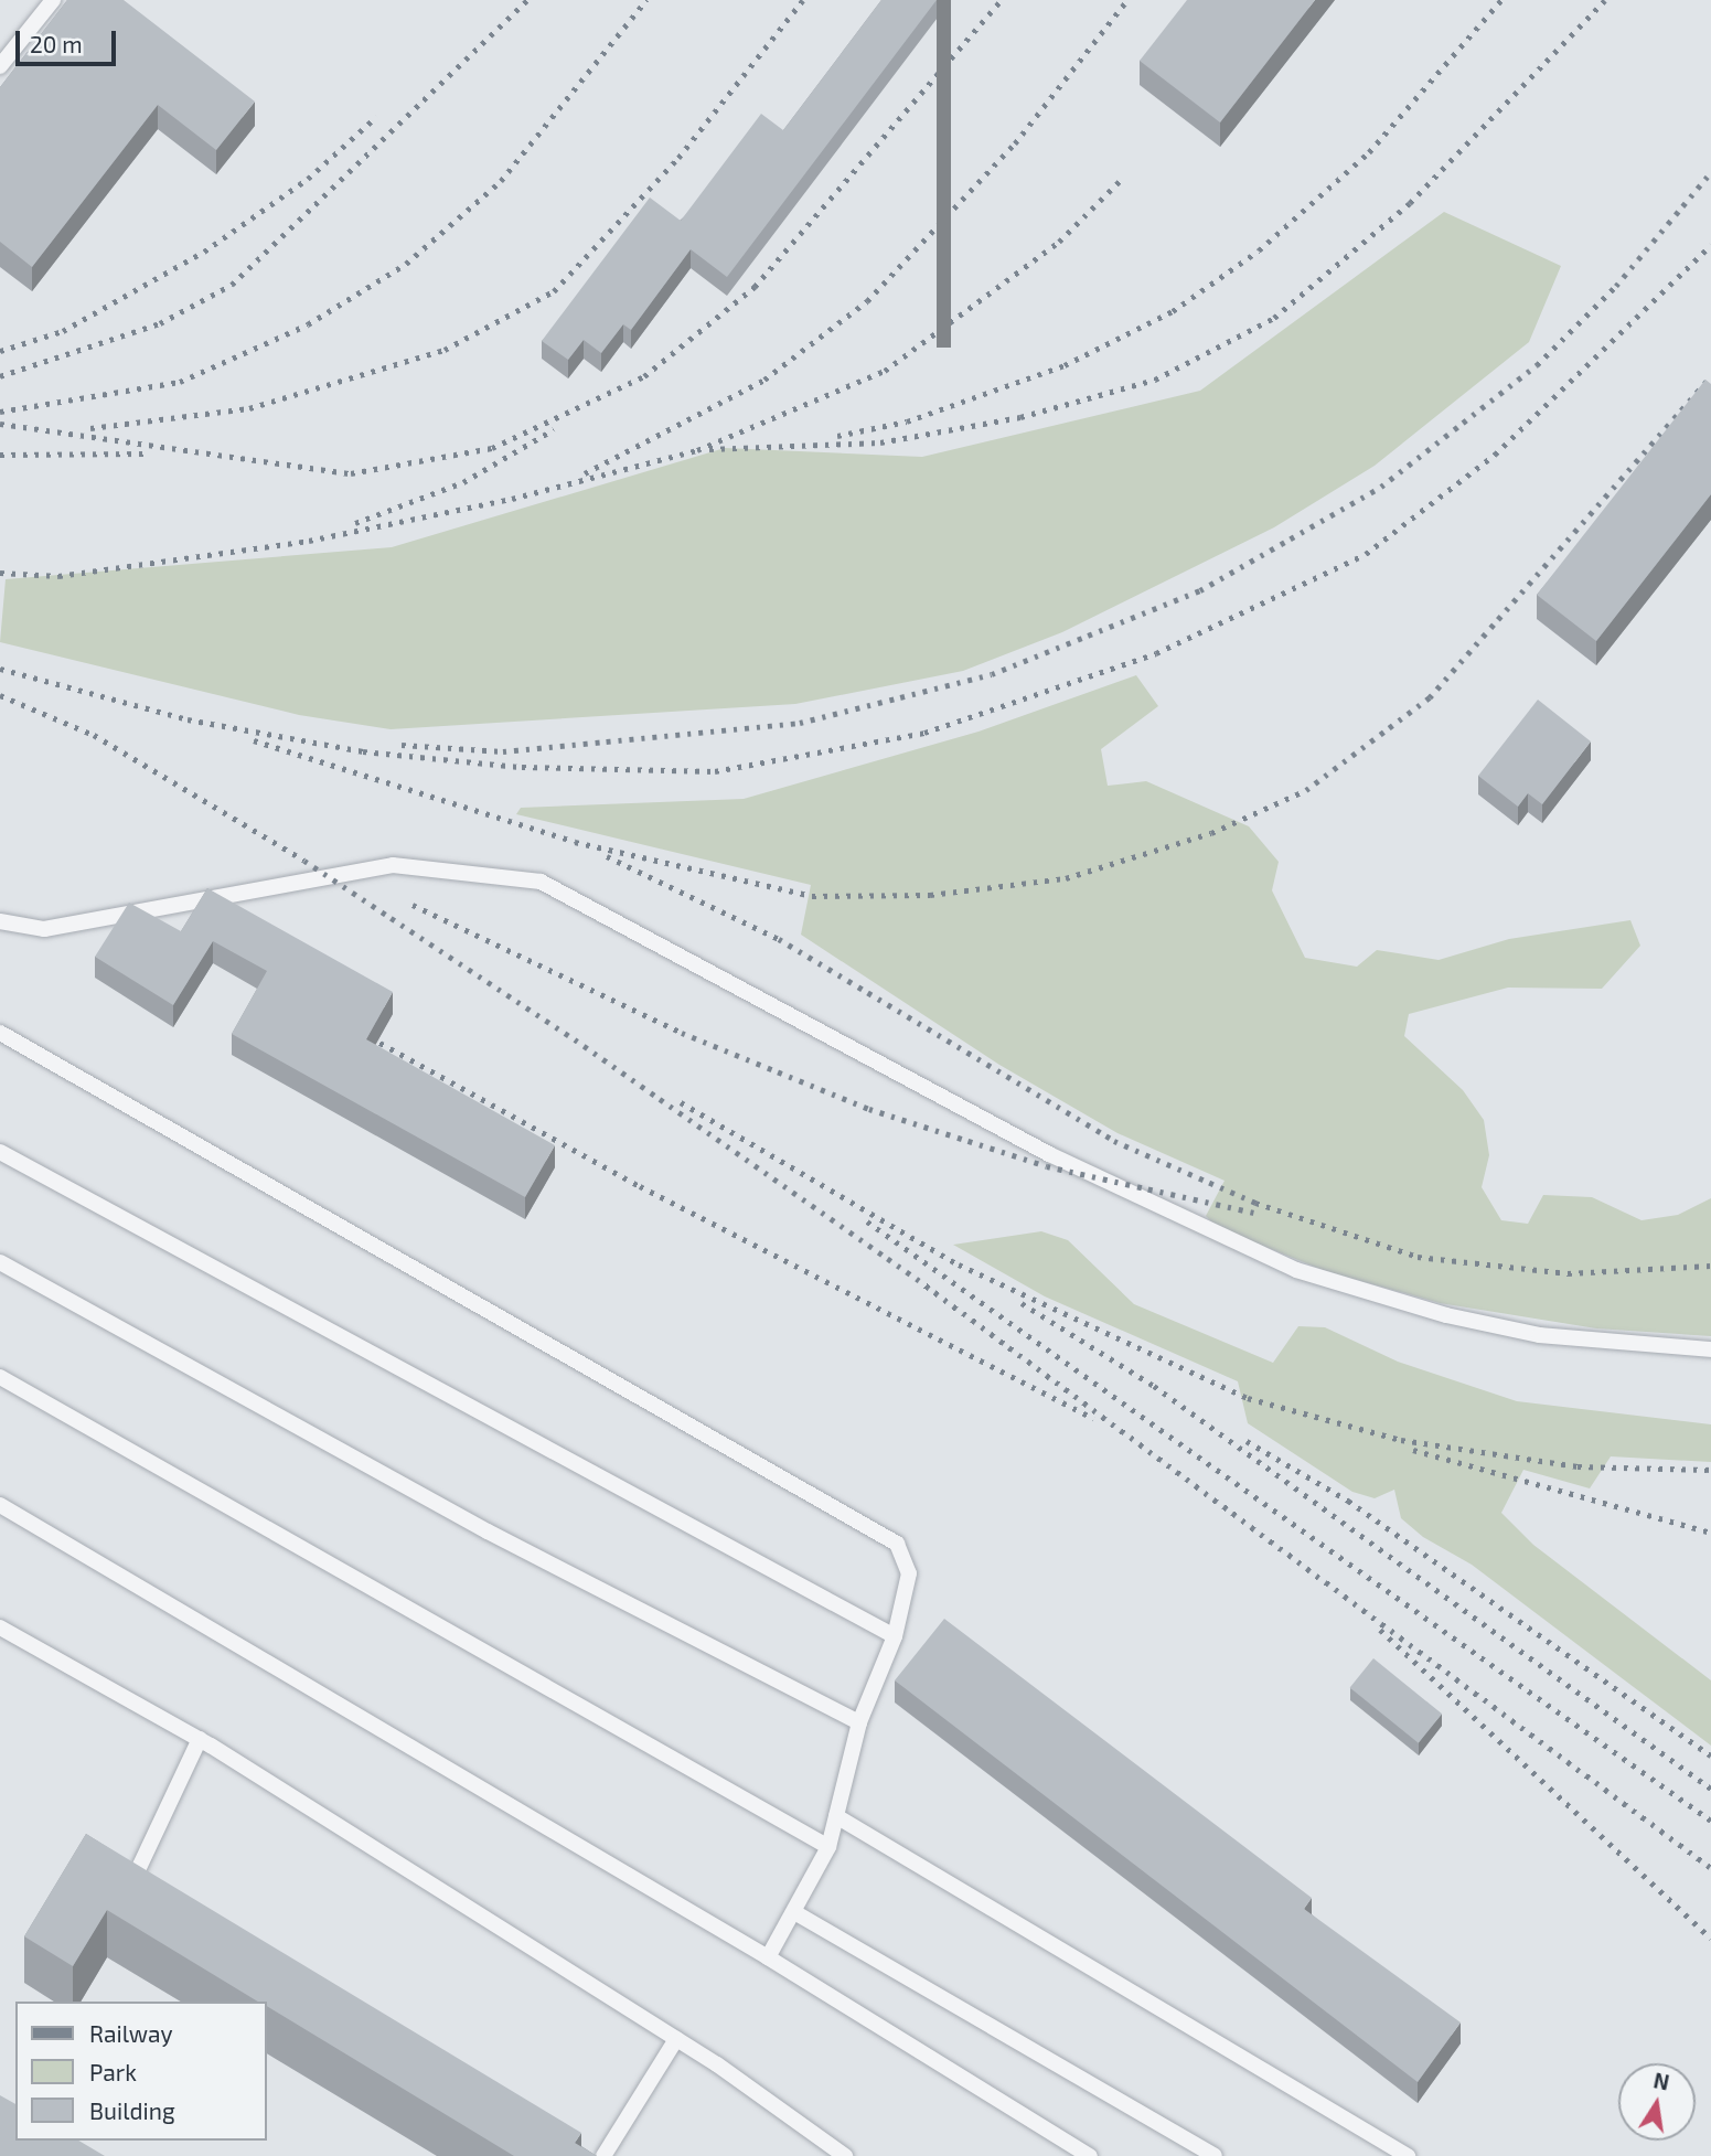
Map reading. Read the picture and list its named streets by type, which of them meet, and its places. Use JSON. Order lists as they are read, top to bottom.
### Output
{
  "legend": ["Railway", "Park", "Building"],
  "scale_bar": "20 m",
  "north": "top"
}
